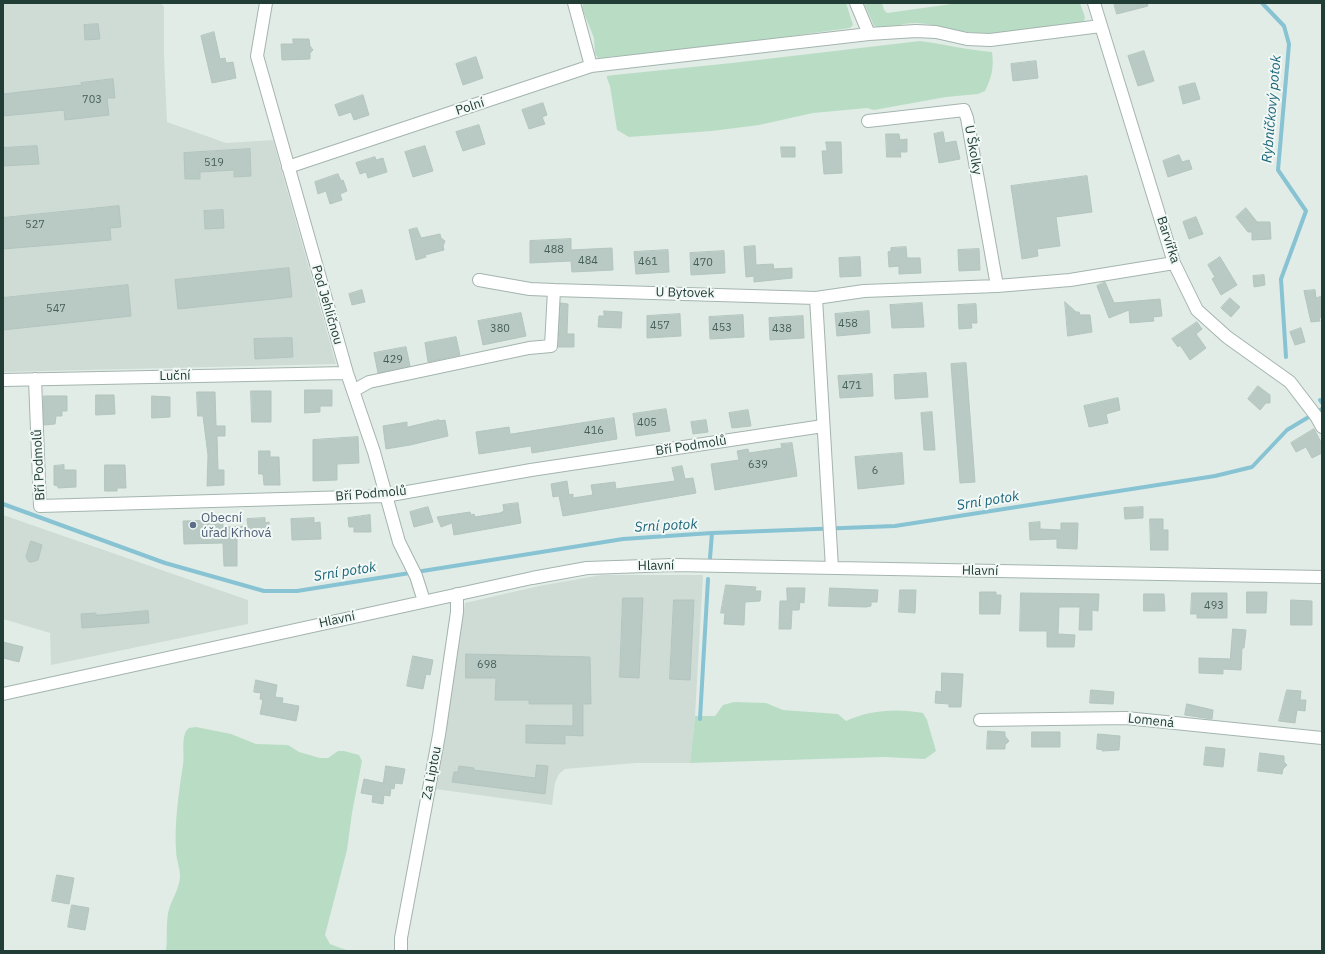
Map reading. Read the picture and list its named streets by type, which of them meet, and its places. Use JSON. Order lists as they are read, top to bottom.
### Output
{
  "streets": {
    "street": [
      "Polní",
      "U Školky",
      "Barvířka",
      "U Bytovek",
      "Pod Jehličnou",
      "Luční",
      "Bří Podmolů",
      "Hlavní",
      "Lomená",
      "Za Liptou"
    ]
  },
  "crossings": [
    ["Polní", "Barvířka"],
    ["Polní", "Pod Jehličnou"],
    ["Pod Jehličnou", "Luční"],
    ["Pod Jehličnou", "Bří Podmolů"],
    ["Pod Jehličnou", "Hlavní"],
    ["Luční", "Bří Podmolů"],
    ["Hlavní", "Za Liptou"]
  ],
  "water": ["Rybníčkový potok", "Srní potok"],
  "places": ["Obecní úřad Krhová"],
  "house_numbers": [
    "703",
    "519",
    "527",
    "488",
    "484",
    "461",
    "470",
    "547",
    "458",
    "457",
    "453",
    "380",
    "438",
    "429",
    "471",
    "405",
    "416",
    "639",
    "6",
    "493",
    "698"
  ]
}
